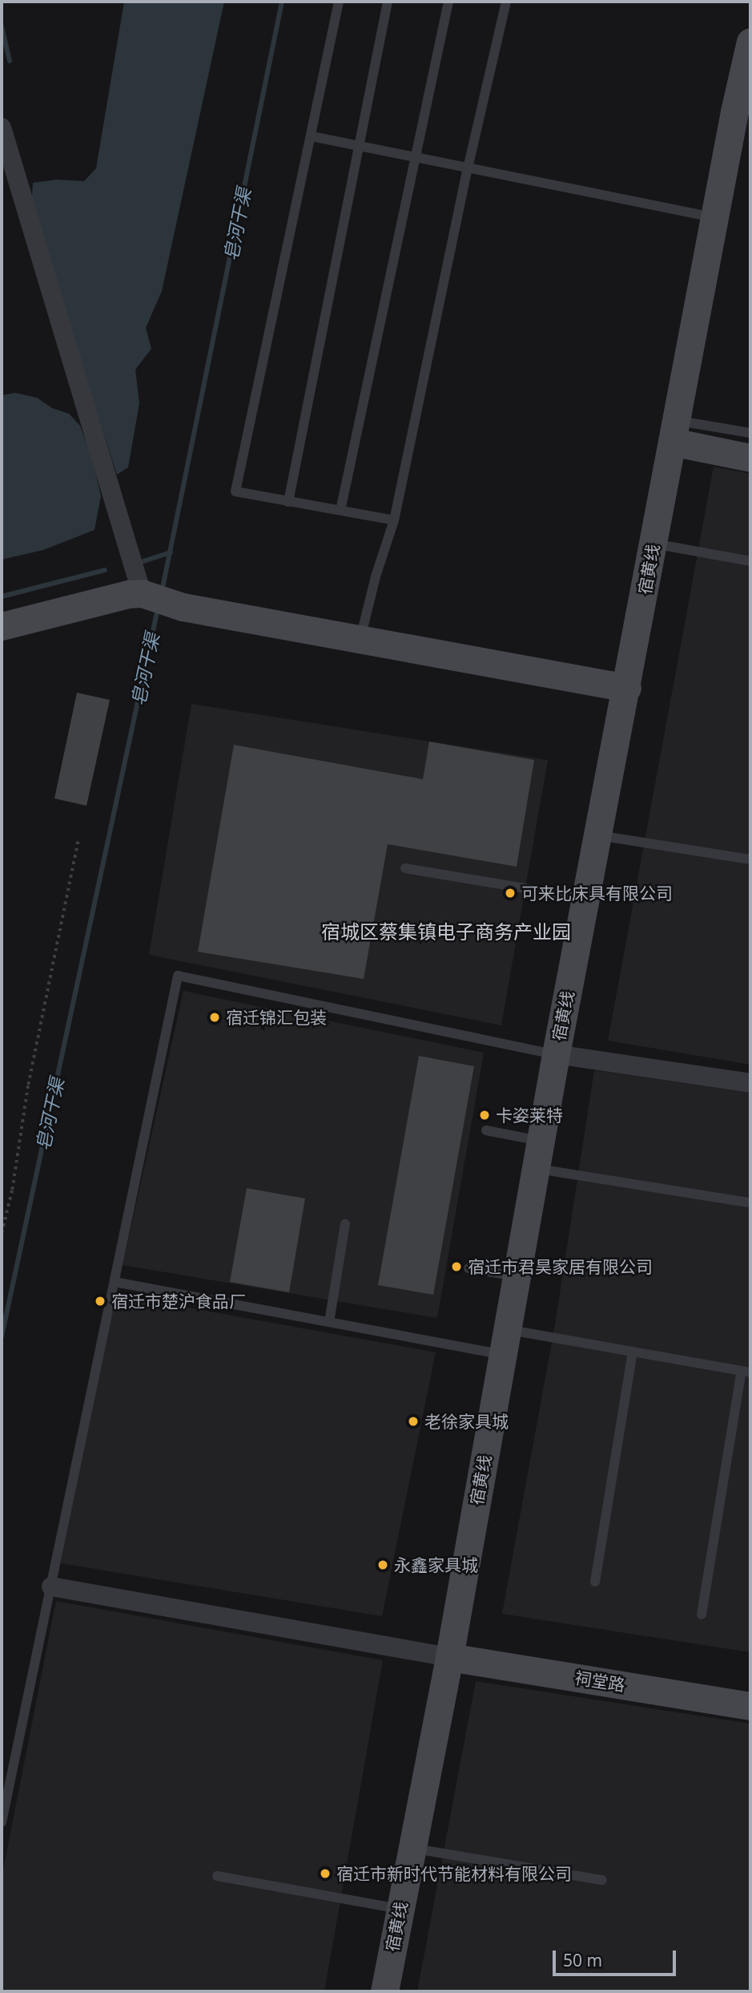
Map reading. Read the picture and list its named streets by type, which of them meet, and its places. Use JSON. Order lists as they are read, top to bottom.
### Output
{
  "streets": {
    "main road": ["宿黄线", "祠堂路"]
  },
  "crossings": [
    ["宿黄线", "祠堂路"]
  ],
  "districts": ["宿城区蔡集镇电子商务产业园"],
  "water": ["皂河干渠"],
  "places": [
    "可来比床具有限公司",
    "宿迁锦汇包装",
    "卡姿莱特",
    "宿迁市君昊家居有限公司",
    "宿迁市楚沪食品厂",
    "老徐家具城",
    "永鑫家具城",
    "宿迁市新时代节能材料有限公司"
  ],
  "scale_bar": "50 m"
}
